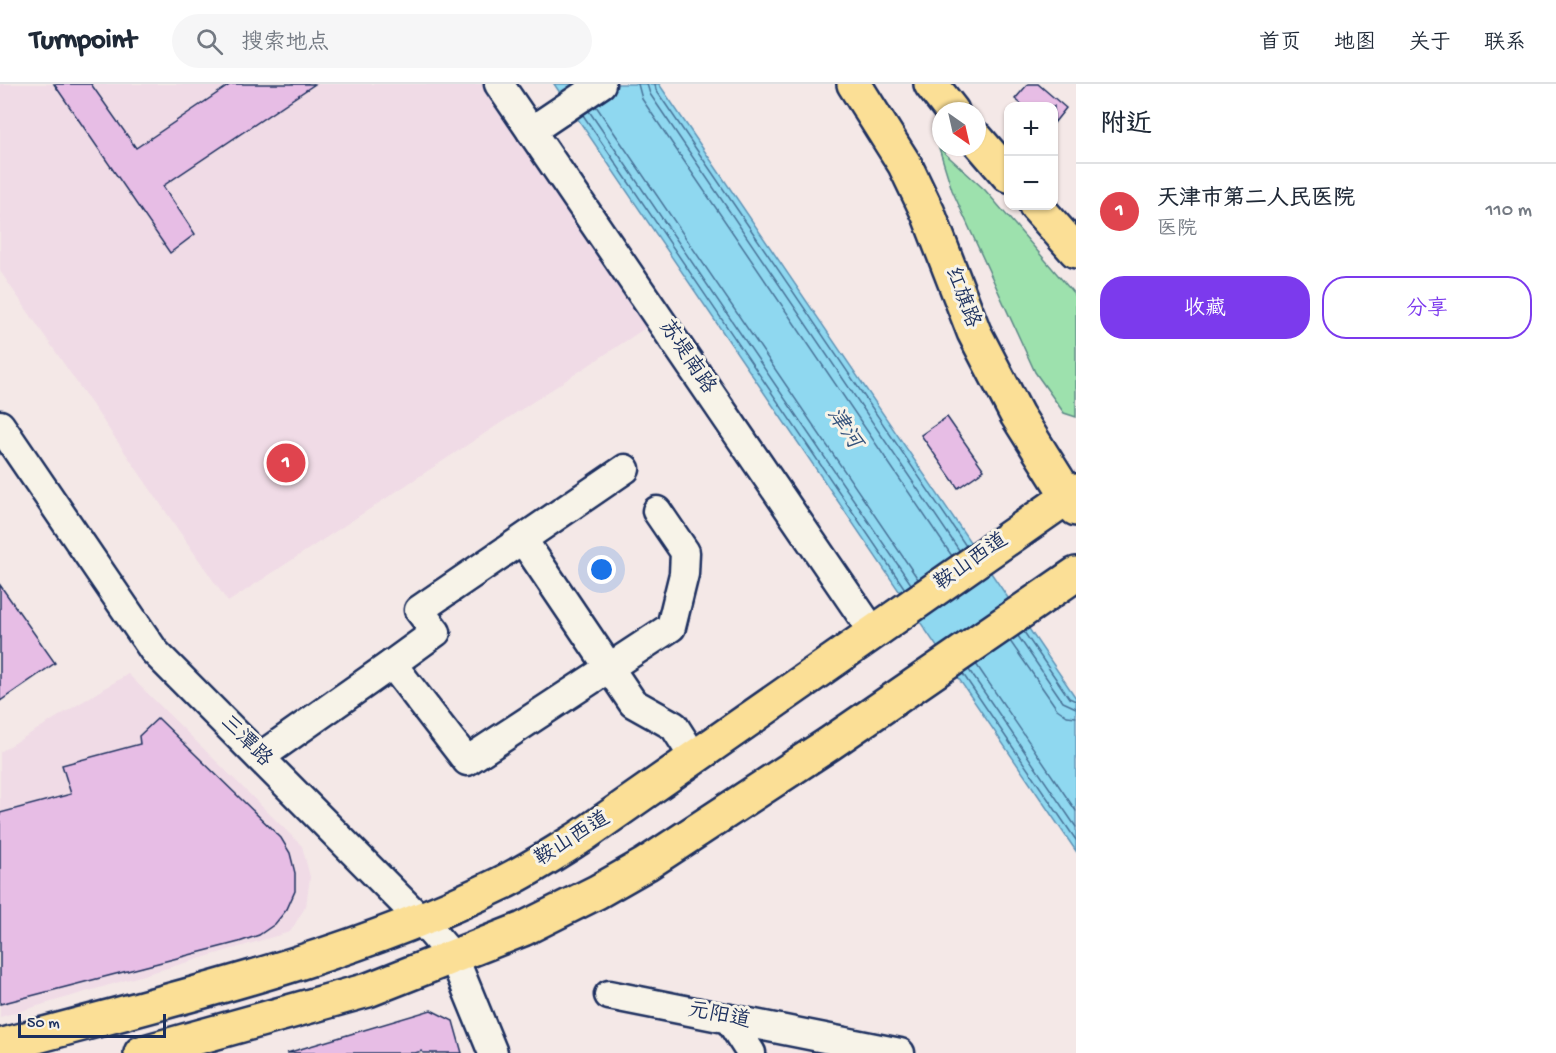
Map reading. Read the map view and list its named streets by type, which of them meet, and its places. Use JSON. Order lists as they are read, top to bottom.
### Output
{
  "streets": {
    "main road": ["红旗路", "鞍山西道"],
    "street": ["苏堤南路", "三潭路", "元阳道"]
  },
  "crossings": [
    ["红旗路", "鞍山西道"],
    ["苏堤南路", "鞍山西道"],
    ["鞍山西道", "三潭路"]
  ],
  "water": ["津河"],
  "scale_bar": "50 m",
  "north": "bottom right",
  "page": {
    "header": "Turnpoint",
    "search": "搜索地点",
    "nav": [
      "首页",
      "地图",
      "关于",
      "联系"
    ],
    "heading": "附近",
    "map_buttons": ["+", "−"],
    "list": [
      {
        "mark": "1",
        "name": "天津市第二人民医院",
        "note": "医院",
        "value": "110 m"
      }
    ],
    "buttons": ["收藏", "分享"],
    "pins": "1",
    "scale": "50 m"
  }
}
